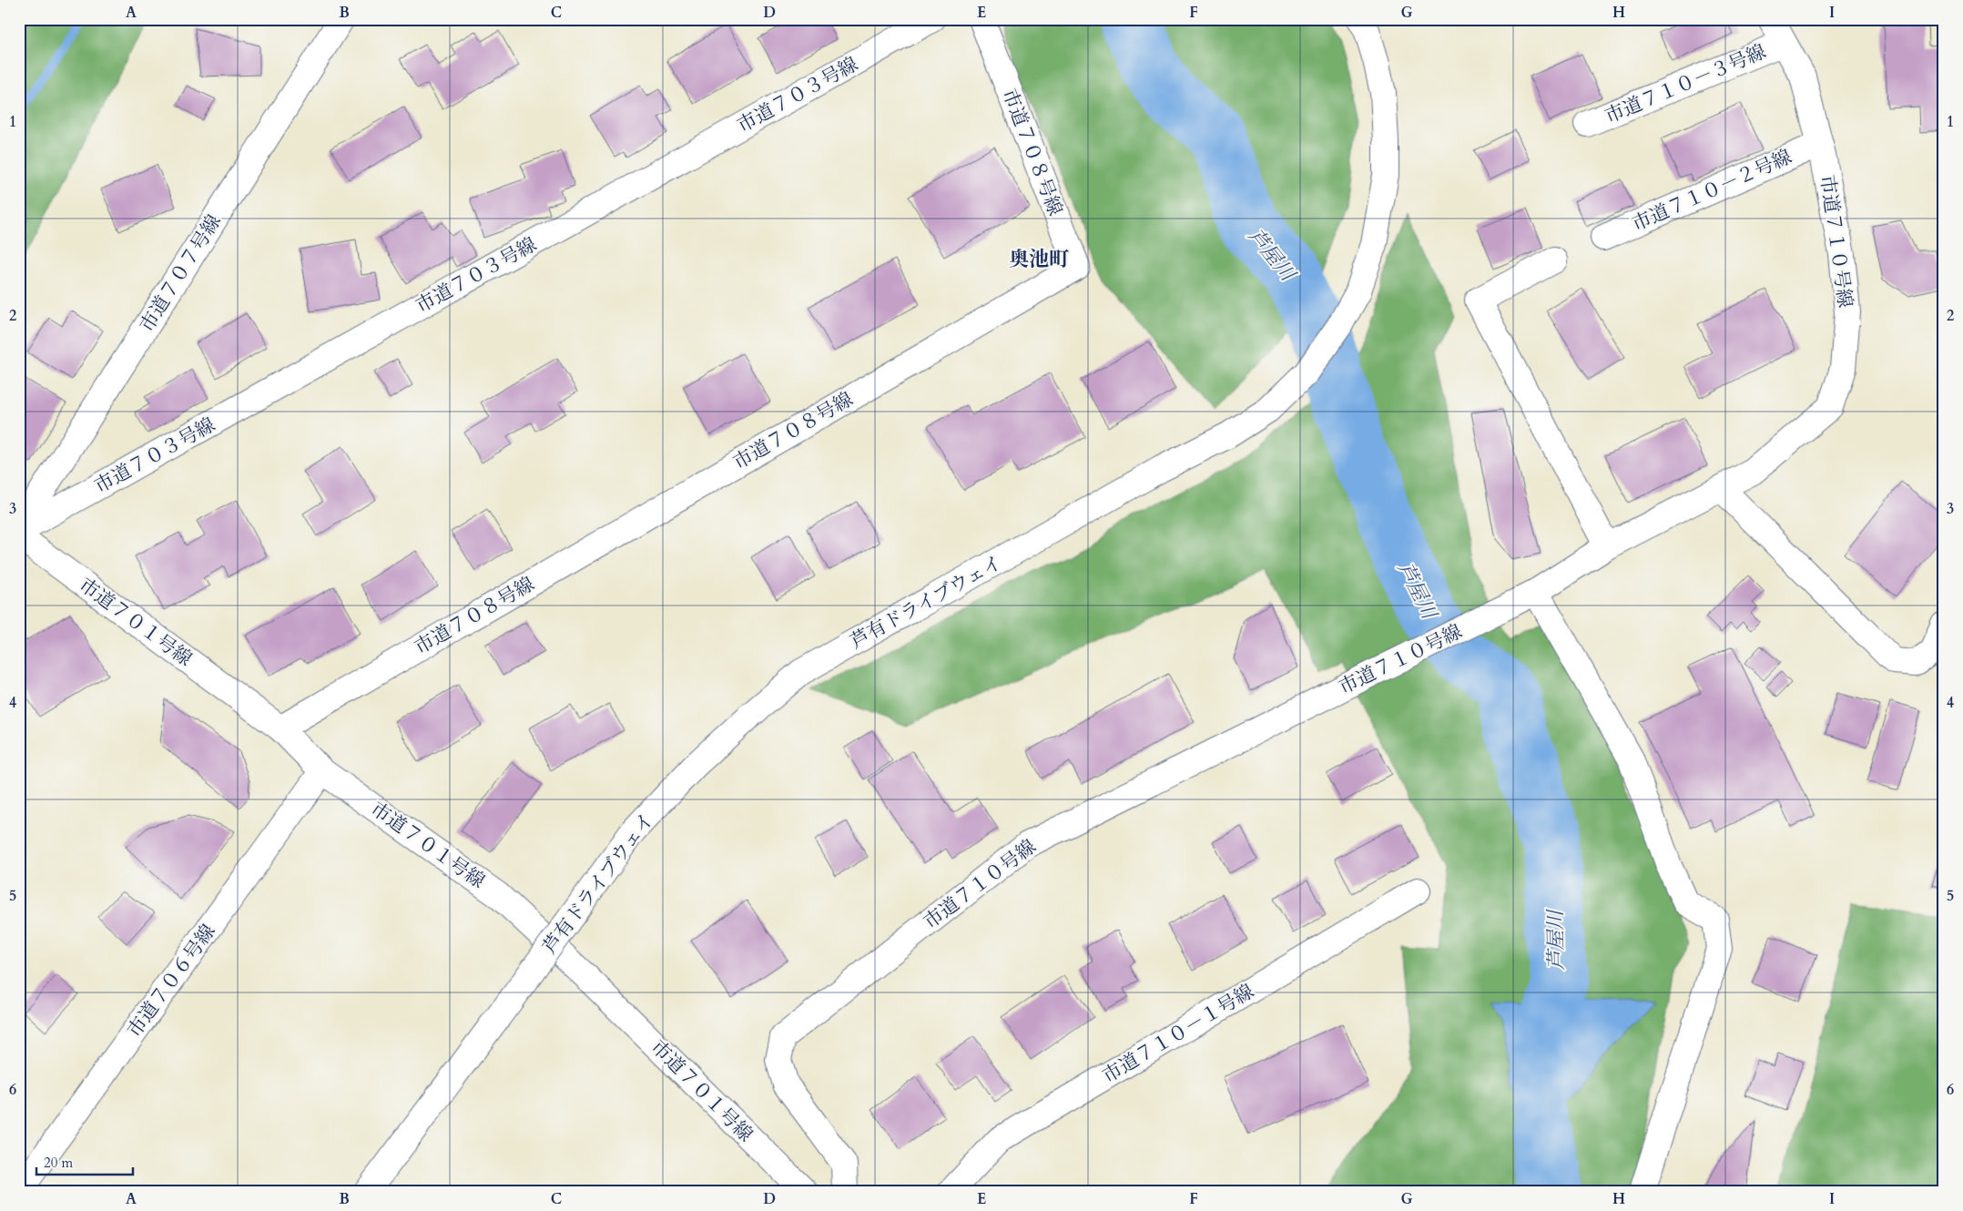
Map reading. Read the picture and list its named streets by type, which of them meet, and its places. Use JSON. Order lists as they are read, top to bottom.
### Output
{
  "streets": {
    "street": [
      "市道７１０－３号線",
      "市道７０３号線",
      "市道７０８号線",
      "市道７１０－２号線",
      "市道７１０号線",
      "市道７０７号線",
      "芦有ドライブウェイ",
      "市道７０１号線",
      "市道７０６号線",
      "市道７１０－１号線"
    ]
  },
  "crossings": [
    ["市道７１０－３号線", "市道７１０号線"],
    ["市道７０８号線", "市道７０１号線"],
    ["市道７１０－２号線", "市道７１０号線"],
    ["市道７０１号線", "市道７０６号線"]
  ],
  "districts": ["奥池町"],
  "water": ["芦屋川"],
  "scale_bar": "20 m",
  "grid": {
    "columns": [
      "A",
      "B",
      "C",
      "D",
      "E",
      "F",
      "G",
      "H",
      "I"
    ],
    "rows": [
      "1",
      "2",
      "3",
      "4",
      "5",
      "6"
    ]
  }
}
